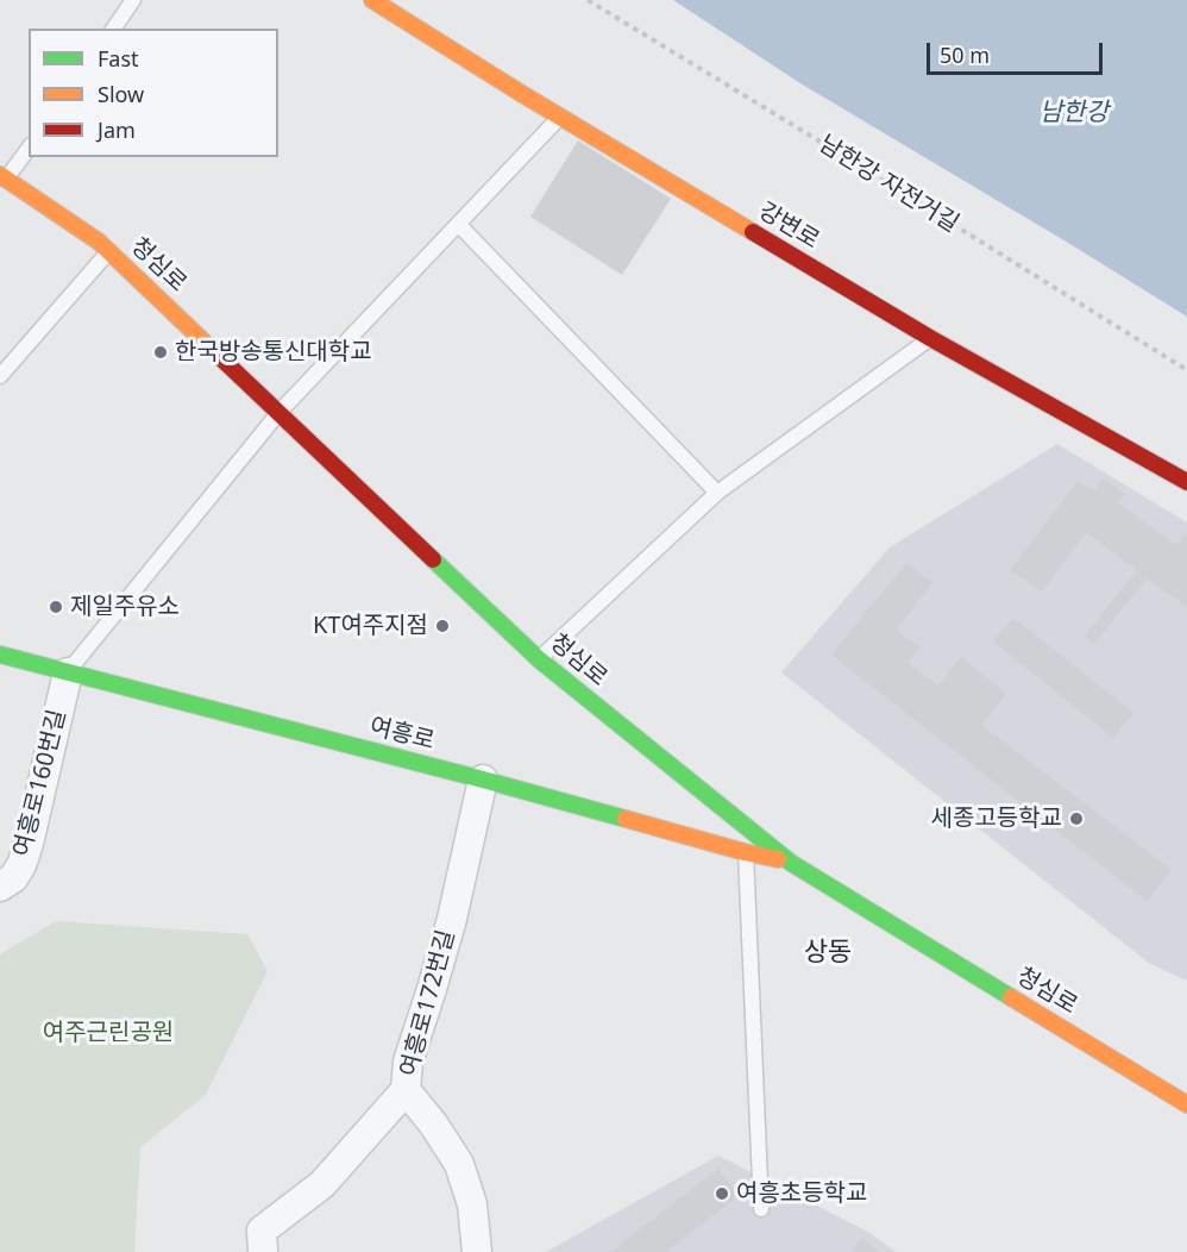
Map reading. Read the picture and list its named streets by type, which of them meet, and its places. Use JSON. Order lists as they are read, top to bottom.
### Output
{
  "streets": {
    "street": [
      "강변로",
      "청심로",
      "여흥로",
      "여흥로160번길",
      "여흥로172번길"
    ],
    "path": ["남한강 자전거길"]
  },
  "crossings": [
    ["청심로", "여흥로"],
    ["여흥로", "여흥로160번길"],
    ["여흥로", "여흥로172번길"]
  ],
  "districts": ["상동"],
  "water": ["남한강"],
  "parks": ["여주근린공원"],
  "places": [
    "한국방송통신대학교",
    "제일주유소",
    "KT여주지점",
    "세종고등학교",
    "여흥초등학교"
  ],
  "legend": ["Fast", "Slow", "Jam"],
  "scale_bar": "50 m"
}
